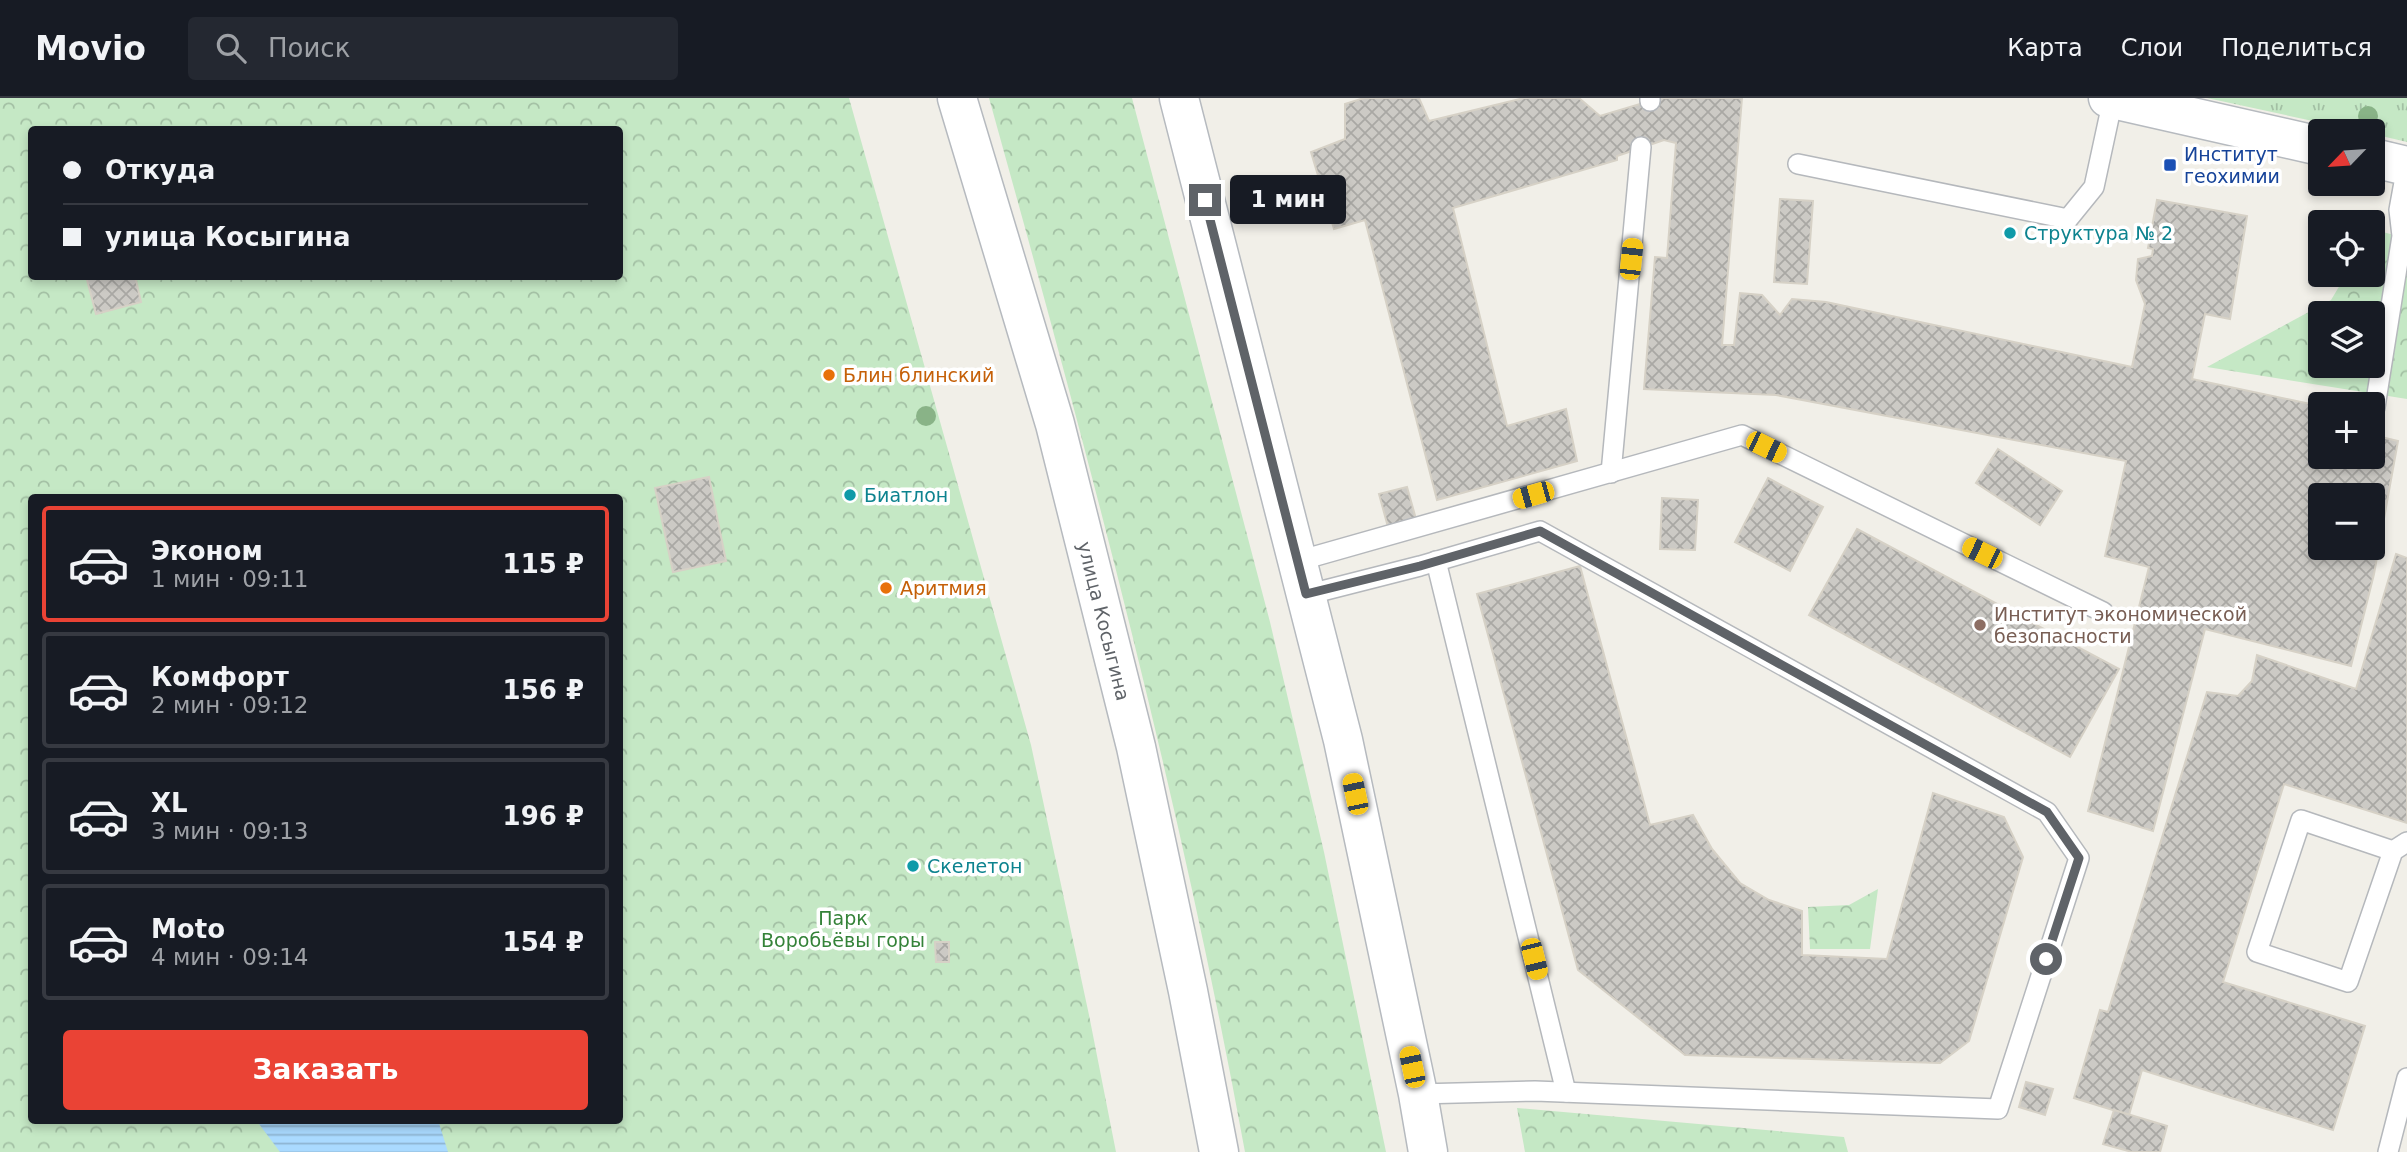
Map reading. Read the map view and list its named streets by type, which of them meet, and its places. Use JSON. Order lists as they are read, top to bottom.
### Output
{
  "streets": {
    "main road": ["улица Косыгина"]
  },
  "parks": ["Парк Воробьёвы горы"],
  "places": {
    "transit": ["Институт геохимии"],
    "other": [
      "Структура № 2",
      "Блин блинский",
      "Биатлон",
      "Аритмия",
      "Институт экономической безопасности",
      "Скелетон"
    ]
  },
  "north": "bottom left",
  "page": {
    "header": "Movio",
    "search": "Поиск",
    "nav": ["Карта", "Слои", "Поделиться"],
    "map_buttons": ["+", "−"],
    "banner": ["Откуда", "улица Косыгина"],
    "bubble": "1 мин",
    "list": [
      {
        "name": "Эконом",
        "note": "1 мин · 09:11",
        "value": "115 ₽"
      },
      {
        "name": "Комфорт",
        "note": "2 мин · 09:12",
        "value": "156 ₽"
      },
      {
        "name": "XL",
        "note": "3 мин · 09:13",
        "value": "196 ₽"
      },
      {
        "name": "Moto",
        "note": "4 мин · 09:14",
        "value": "154 ₽"
      }
    ],
    "buttons": "Заказать"
  }
}
